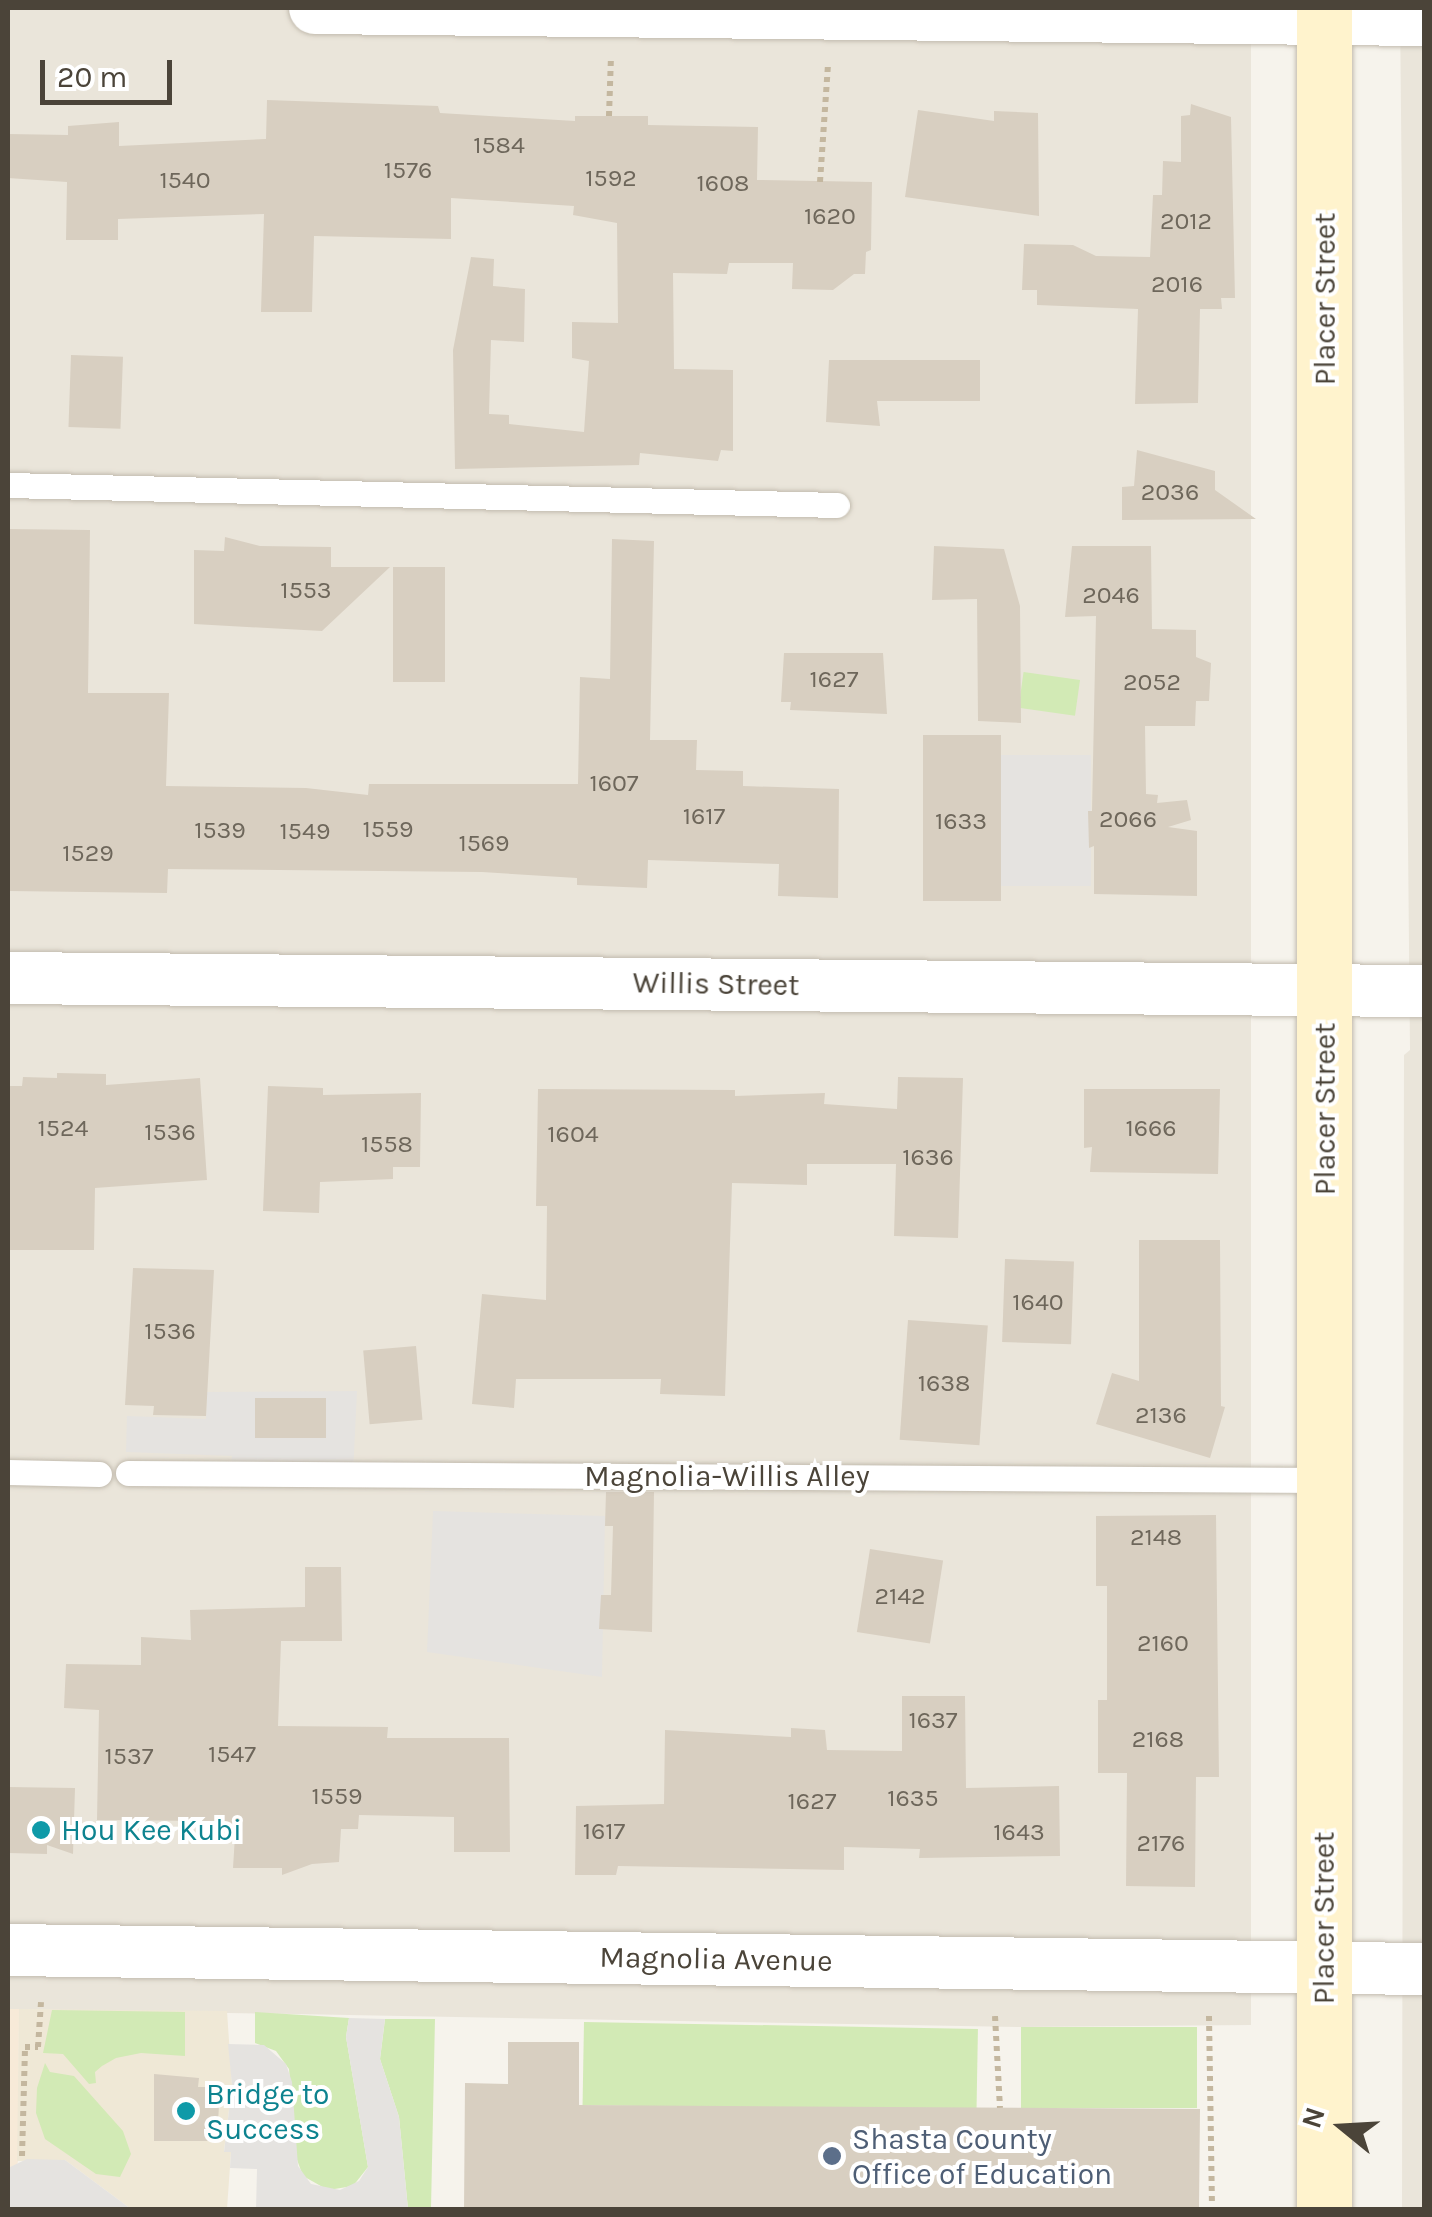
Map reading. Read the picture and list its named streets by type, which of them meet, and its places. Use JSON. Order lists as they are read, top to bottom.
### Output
{
  "streets": {
    "main road": ["Placer Street"],
    "street": ["Willis Street", "Magnolia Avenue"],
    "lane": ["Magnolia-Willis Alley"]
  },
  "crossings": [
    ["Placer Street", "Willis Street"],
    ["Placer Street", "Magnolia-Willis Alley"],
    ["Placer Street", "Magnolia Avenue"]
  ],
  "places": ["Hou Kee Kubi", "Bridge to Success", "Shasta County Office of Education"],
  "house_numbers": [
    "1584",
    "1576",
    "1592",
    "1540",
    "1608",
    "1620",
    "2012",
    "2016",
    "2036",
    "1553",
    "2046",
    "1627",
    "2052",
    "1607",
    "1617",
    "2066",
    "1633",
    "1559",
    "1539",
    "1549",
    "1569",
    "1529",
    "1524",
    "1666",
    "1536",
    "1604",
    "1558",
    "1636",
    "1640",
    "1536",
    "1638",
    "2136",
    "2148",
    "2142",
    "2160",
    "1637",
    "2168",
    "1547",
    "1537",
    "1559",
    "1635",
    "1627",
    "1617",
    "1643",
    "2176"
  ],
  "scale_bar": "20 m",
  "north": "left"
}
